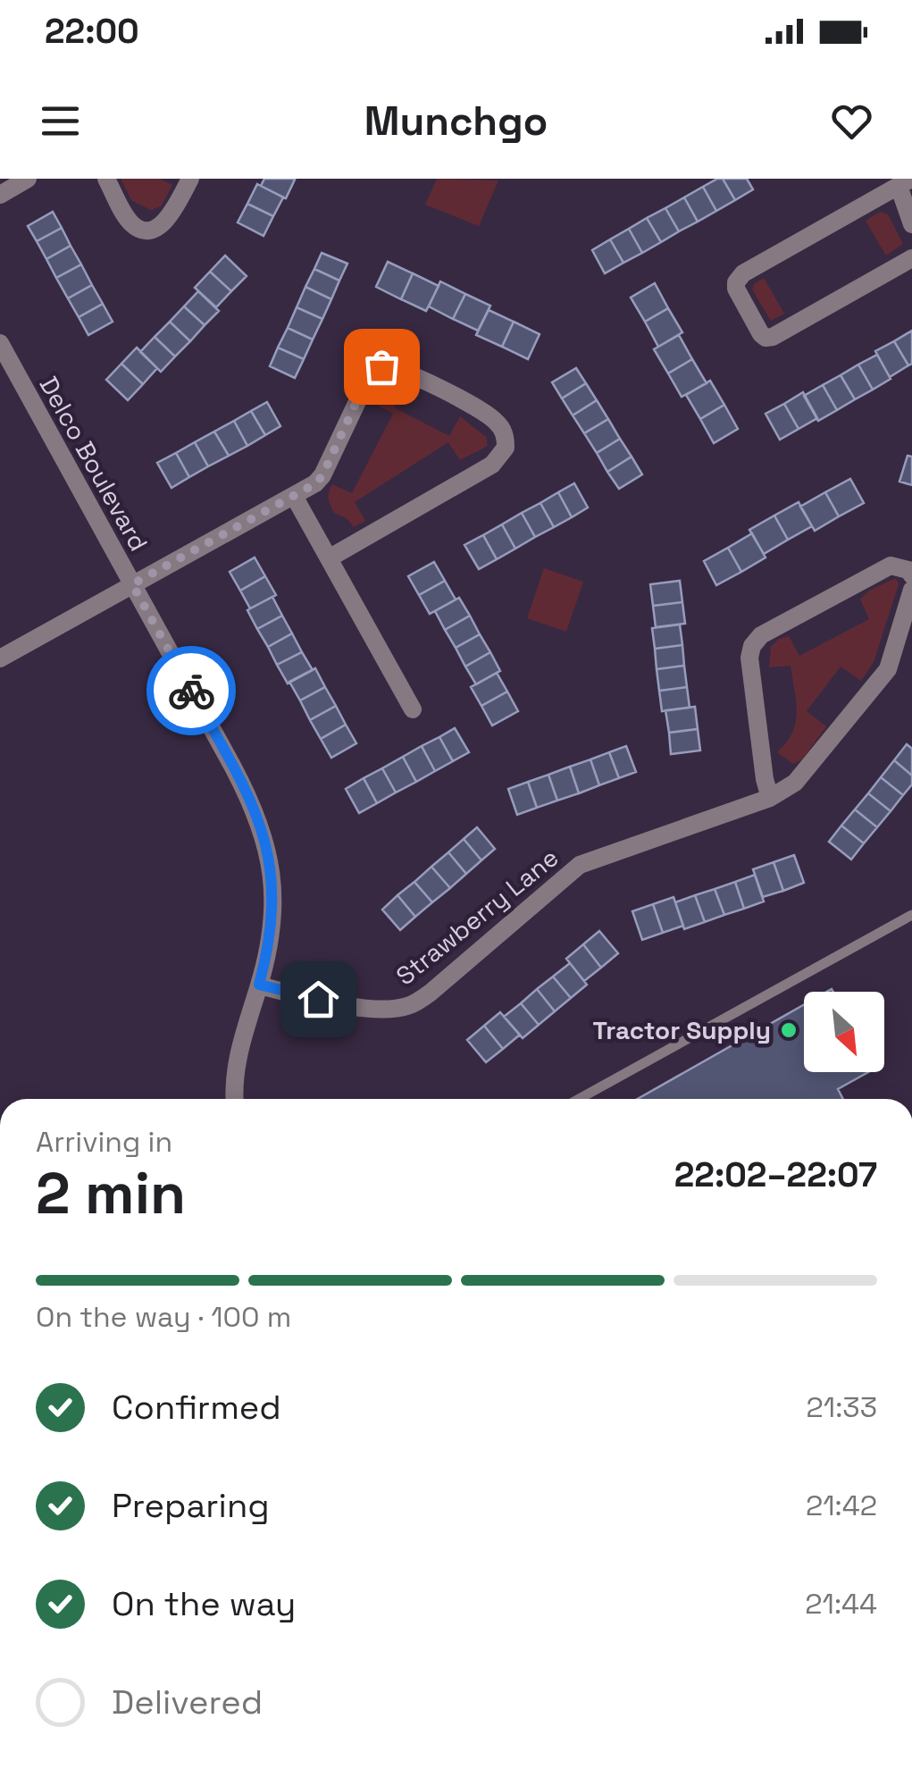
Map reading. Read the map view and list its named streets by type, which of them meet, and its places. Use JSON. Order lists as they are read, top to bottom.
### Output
{
  "streets": {
    "street": ["Delco Boulevard", "Strawberry Lane"]
  },
  "crossings": [
    ["Delco Boulevard", "Strawberry Lane"]
  ],
  "places": ["Tractor Supply"],
  "north": "bottom right",
  "page": {
    "status": "22:00",
    "header": "Munchgo",
    "heading": ["2 min", "Arriving in", "22:02–22:07"],
    "bar": "On the way · 100 m",
    "list": [
      ["Confirmed", "21:33"],
      ["Preparing", "21:42"],
      ["On the way", "21:44"],
      "Delivered"
    ]
  }
}
